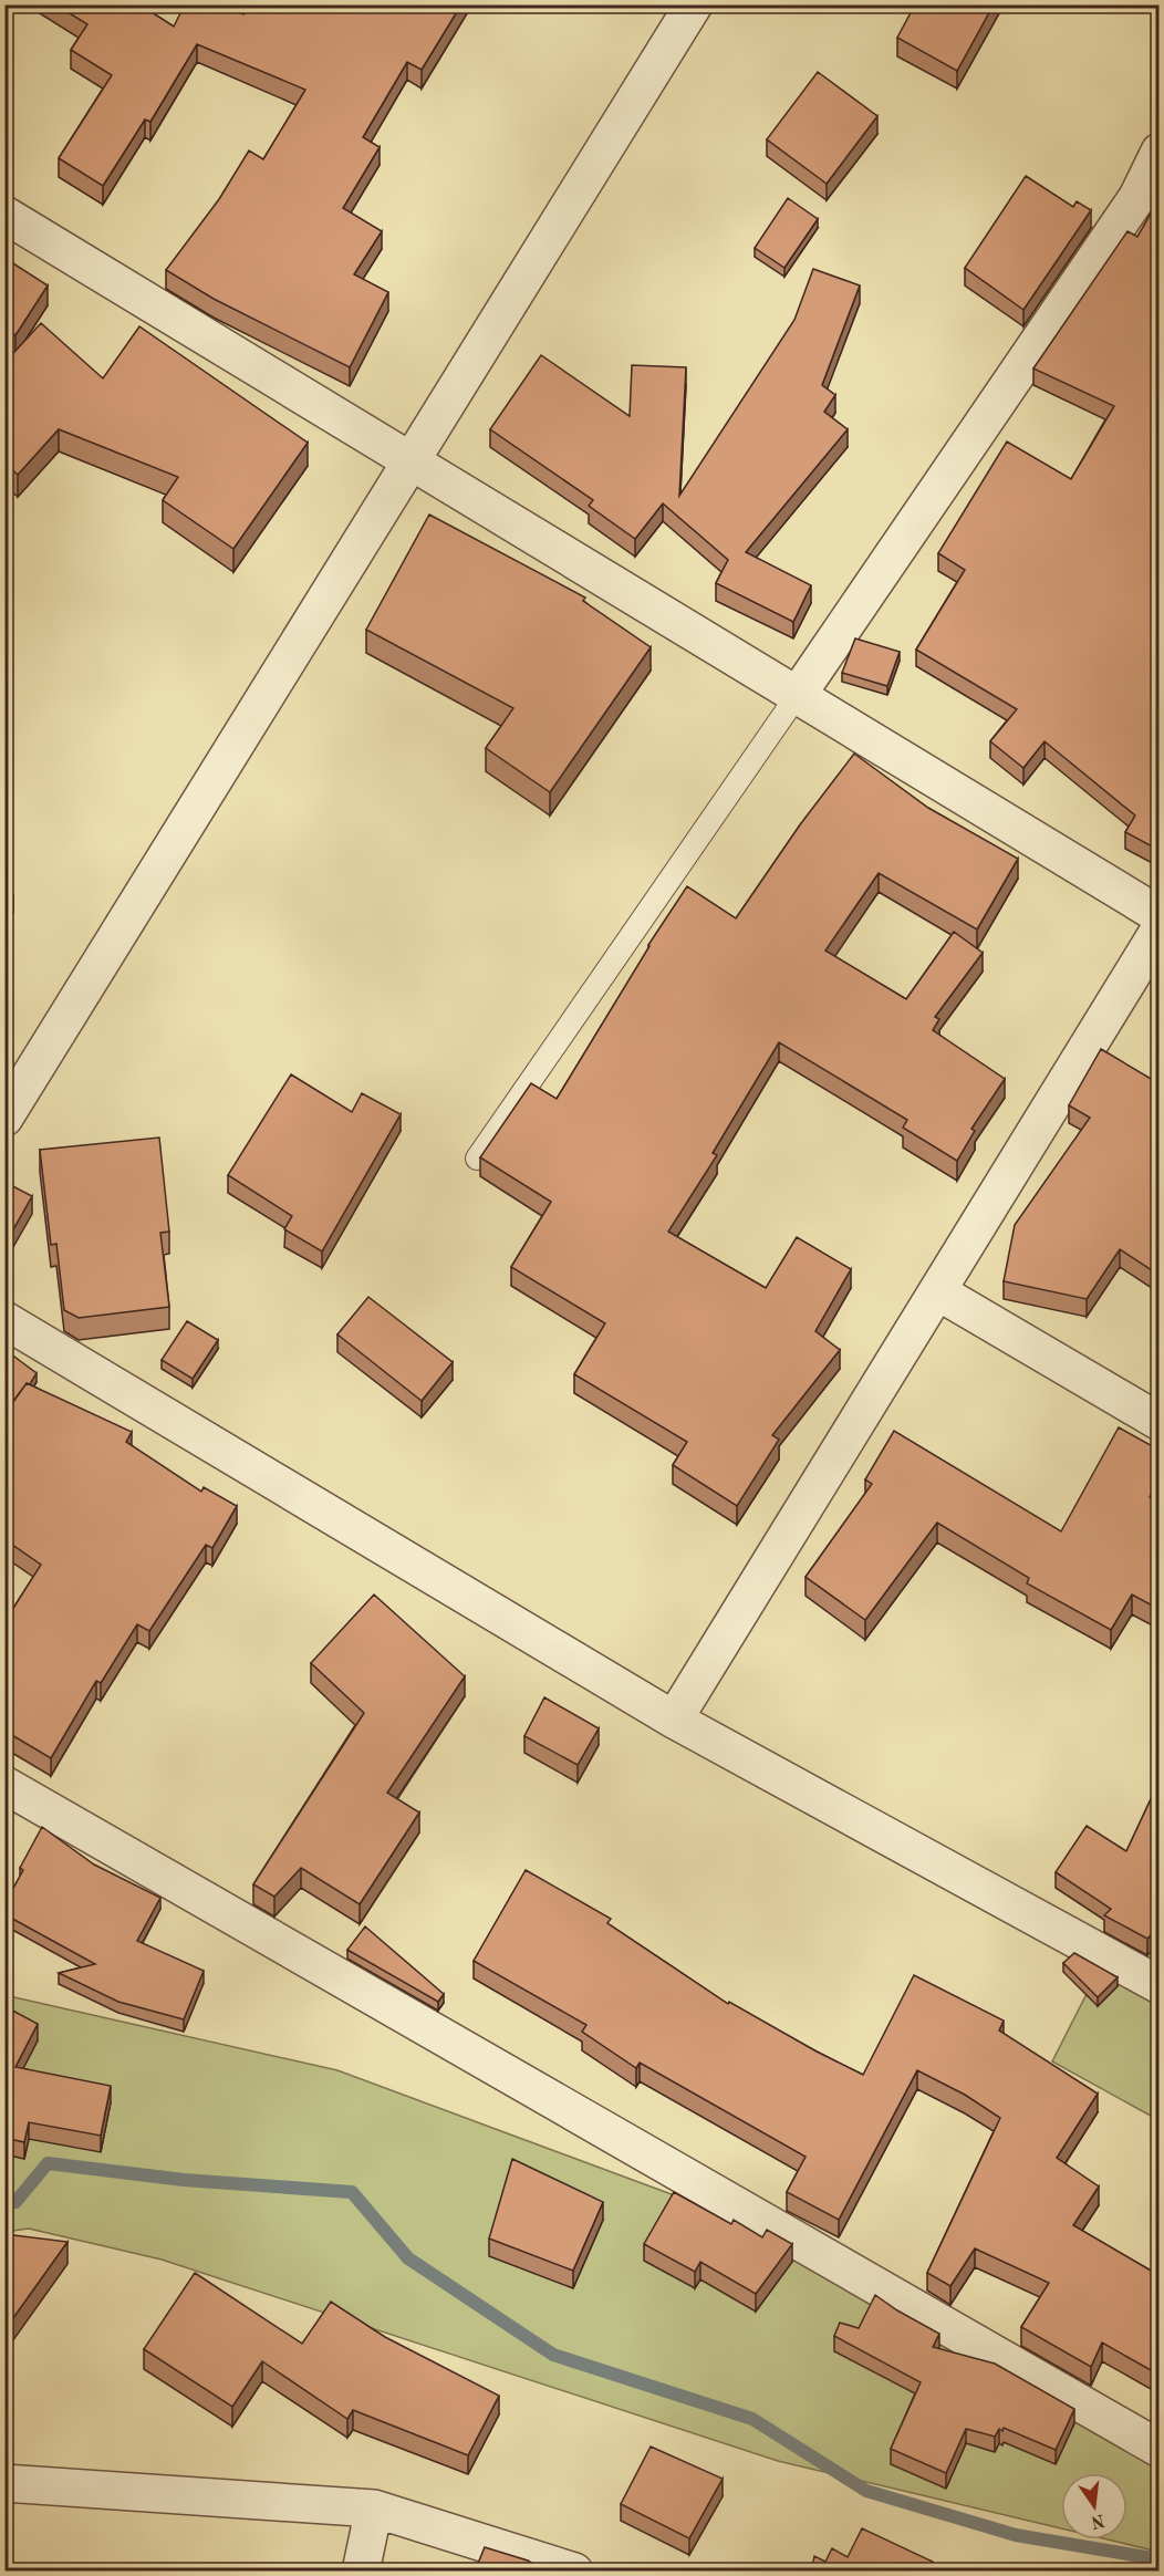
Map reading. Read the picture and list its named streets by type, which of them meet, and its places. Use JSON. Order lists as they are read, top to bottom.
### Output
{
  "north": "bottom"
}
